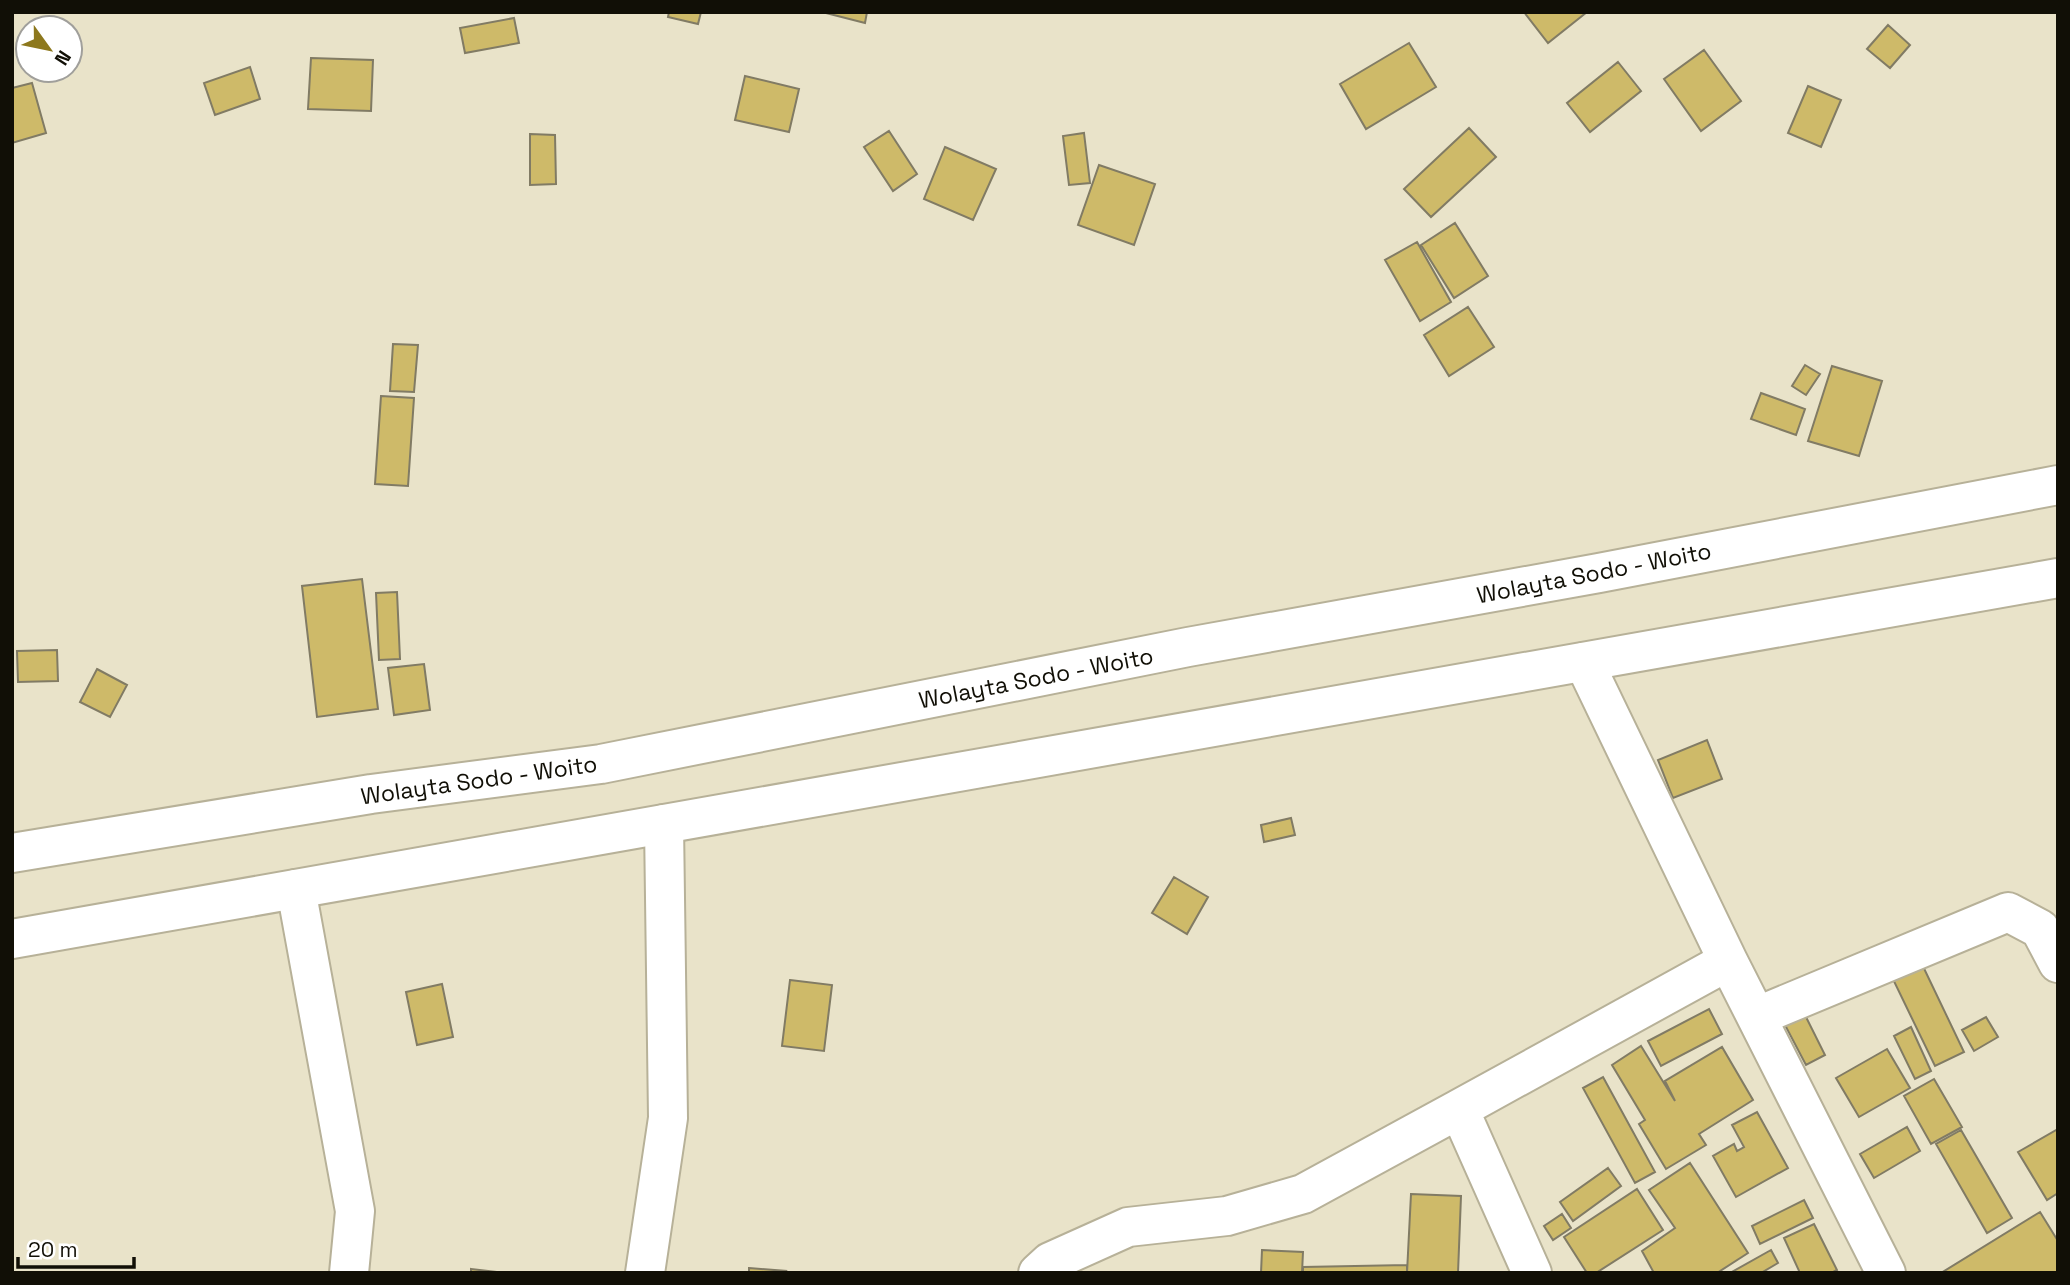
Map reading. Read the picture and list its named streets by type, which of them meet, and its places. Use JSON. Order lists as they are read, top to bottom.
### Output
{
  "streets": {
    "main road": ["Wolayta Sodo - Woito"]
  },
  "scale_bar": "20 m",
  "north": "bottom right"
}
